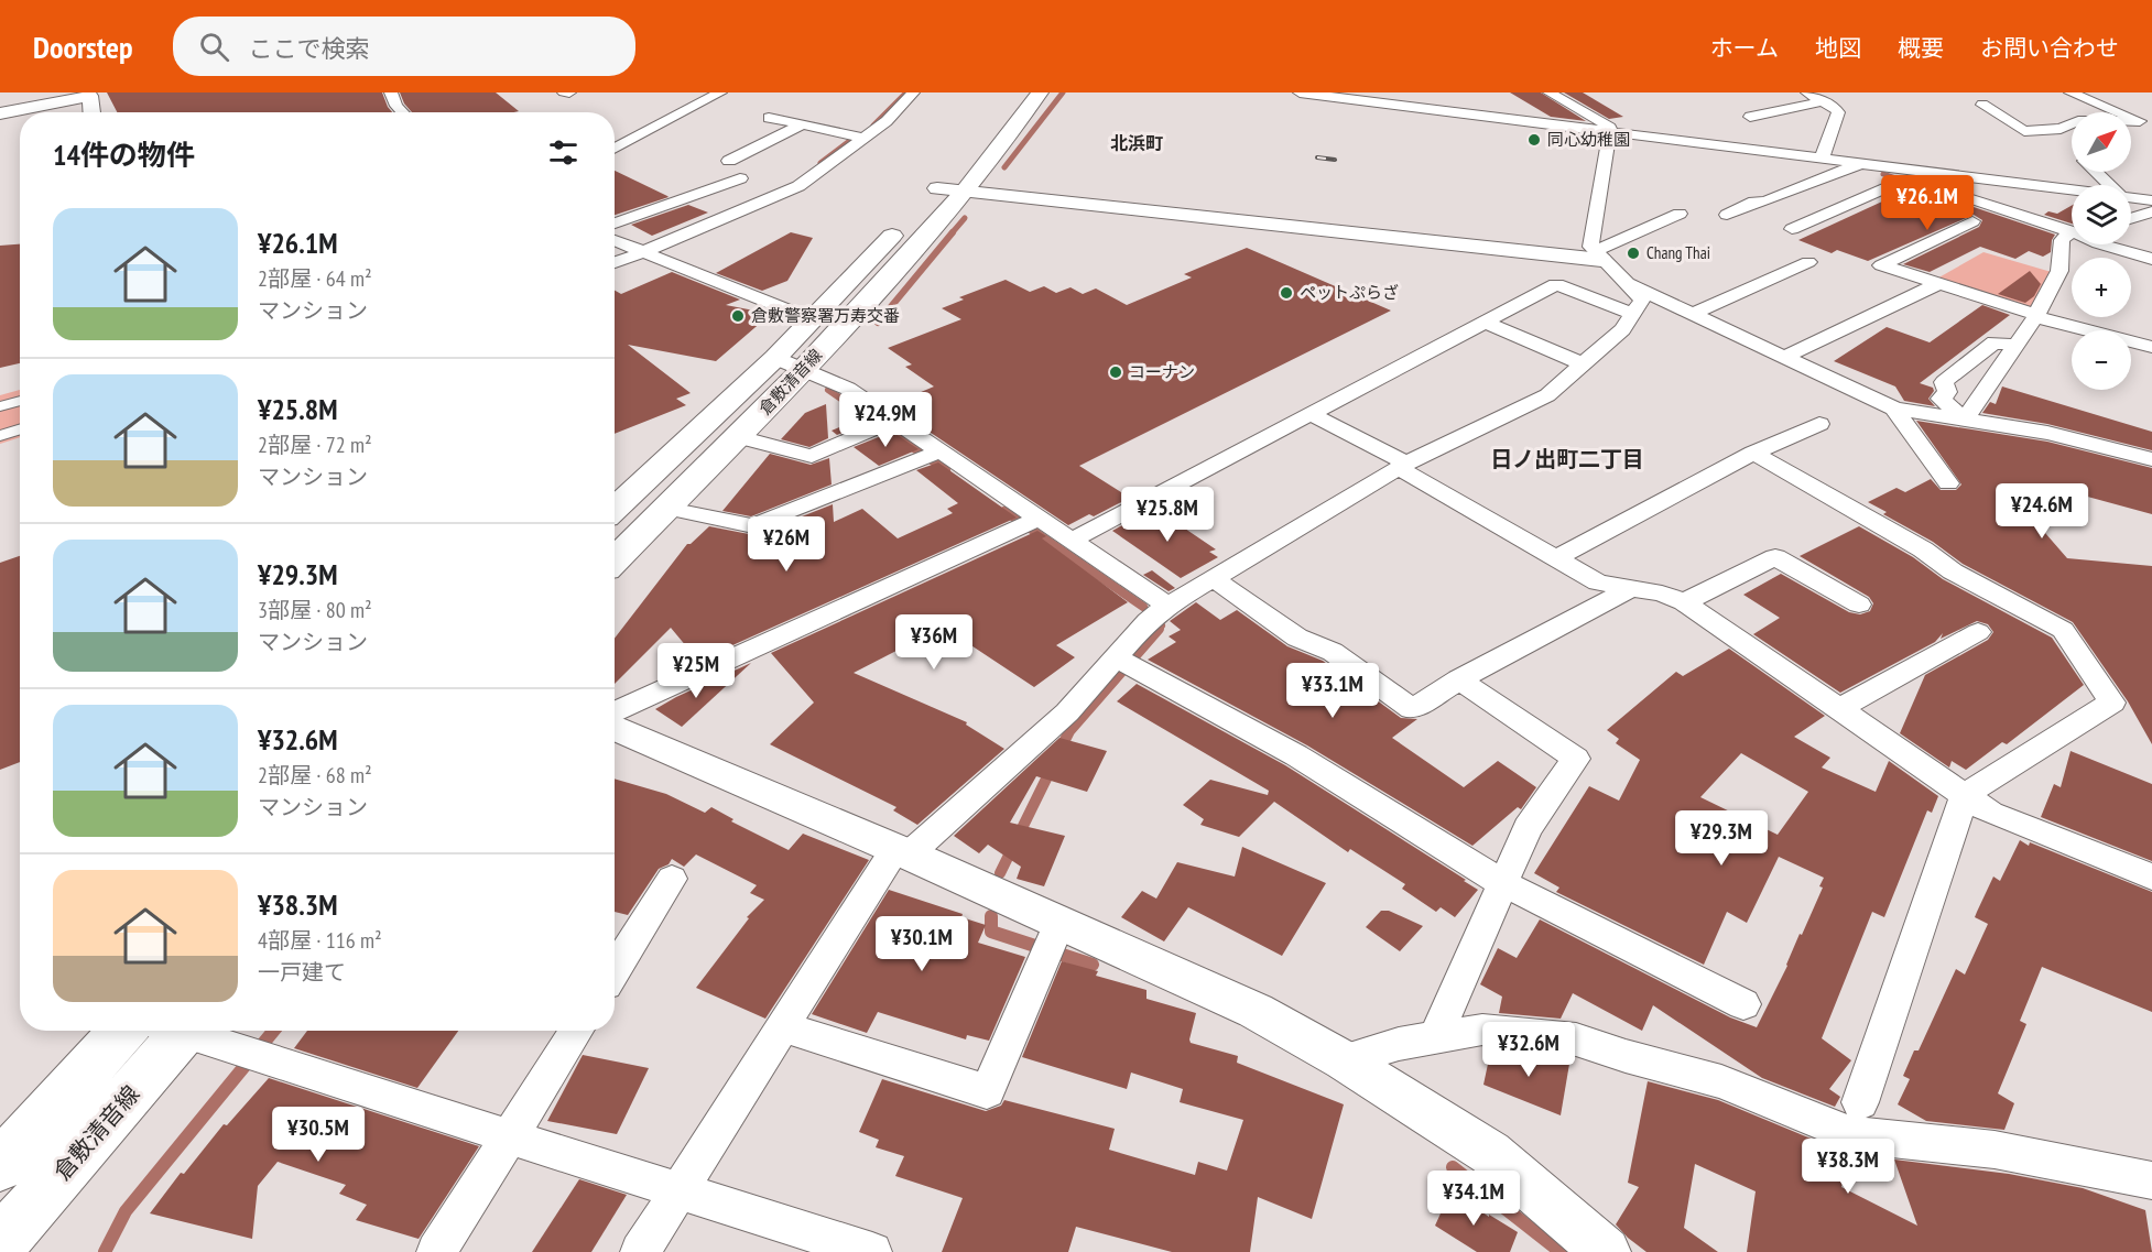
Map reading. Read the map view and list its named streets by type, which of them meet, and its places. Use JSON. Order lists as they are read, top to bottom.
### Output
{
  "streets": {
    "main road": ["倉敷清音線"]
  },
  "districts": ["北浜町", "日ノ出町二丁目"],
  "places": [
    "同心幼稚園",
    "Chang Thai",
    "ペットぷらざ",
    "倉敷警察署万寿交番",
    "コーナン"
  ],
  "north": "top right",
  "page": {
    "header": "Doorstep",
    "search": "ここで検索",
    "nav": [
      "ホーム",
      "地図",
      "概要",
      "お問い合わせ"
    ],
    "map_buttons": ["+", "−"],
    "heading": "14件の物件",
    "price": [
      "¥26.1M",
      "¥24.9M",
      "¥24.6M",
      "¥25.8M",
      "¥26M",
      "¥36M",
      "¥25M",
      "¥33.1M",
      "¥29.3M",
      "¥30.1M",
      "¥32.6M",
      "¥30.5M",
      "¥38.3M",
      "¥34.1M"
    ],
    "list": [
      {
        "name": "¥26.1M",
        "note": "2部屋 · 64 m² · マンション"
      },
      {
        "name": "¥25.8M",
        "note": "2部屋 · 72 m² · マンション"
      },
      {
        "name": "¥29.3M",
        "note": "3部屋 · 80 m² · マンション"
      },
      {
        "name": "¥32.6M",
        "note": "2部屋 · 68 m² · マンション"
      },
      {
        "name": "¥38.3M",
        "note": "4部屋 · 116 m² · 一戸建て"
      }
    ]
  }
}
